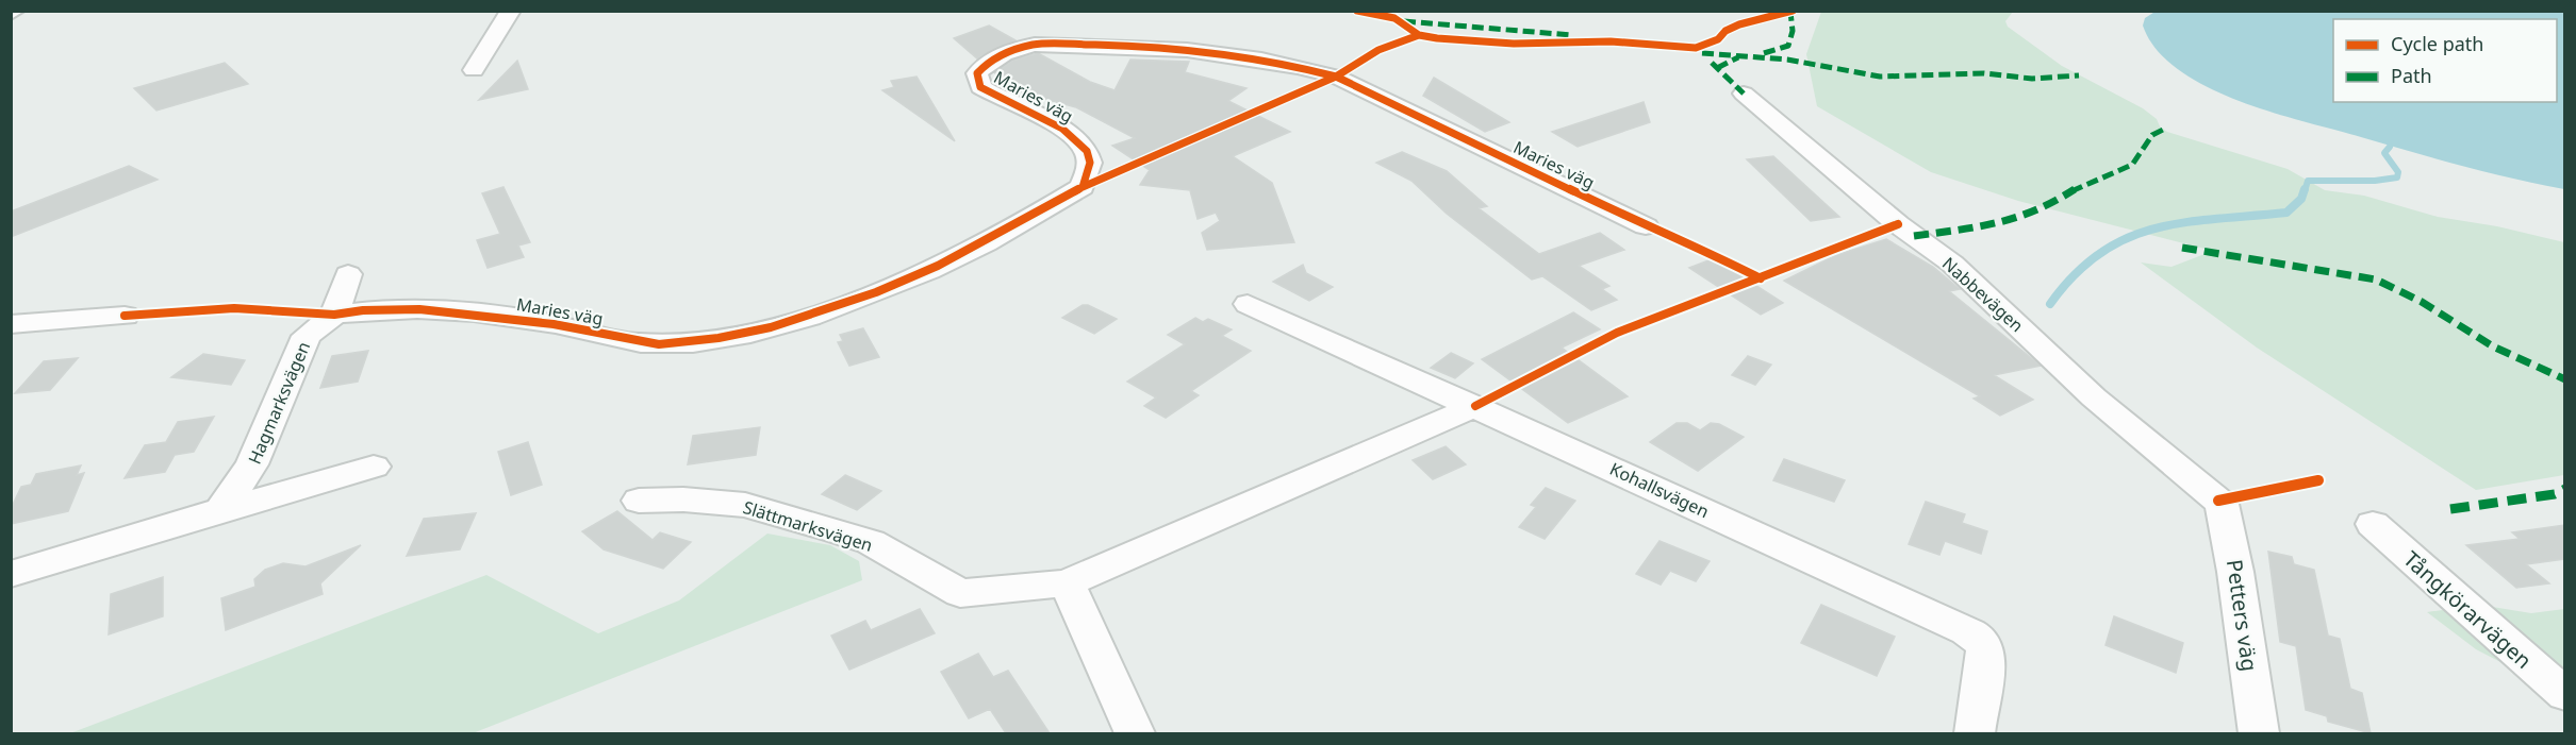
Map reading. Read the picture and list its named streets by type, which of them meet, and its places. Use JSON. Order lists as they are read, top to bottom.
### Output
{
  "streets": {
    "street": [
      "Maries väg",
      "Nabbevägen",
      "Hagmarksvägen",
      "Kohallsvägen",
      "Slättmarksvägen",
      "Tångkörarvägen",
      "Petters väg"
    ]
  },
  "crossings": [
    ["Maries väg", "Hagmarksvägen"],
    ["Nabbevägen", "Petters väg"],
    ["Kohallsvägen", "Slättmarksvägen"]
  ],
  "legend": ["Cycle path", "Path"]
}
